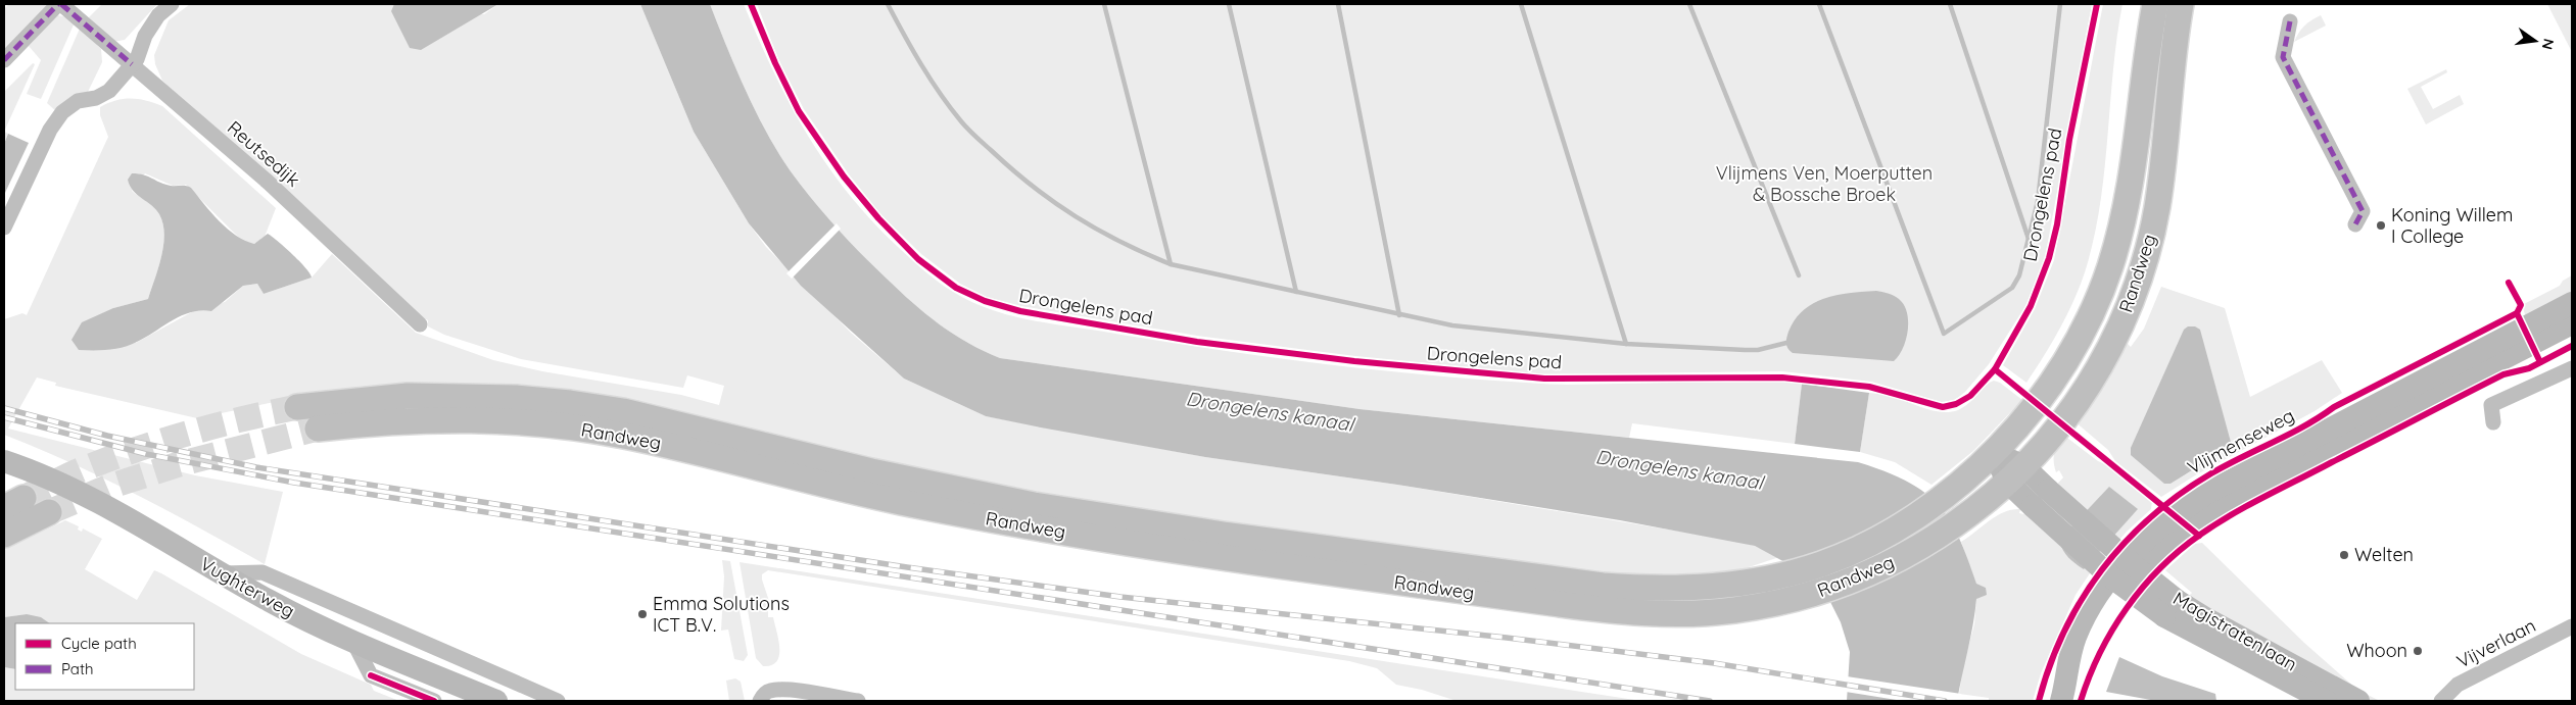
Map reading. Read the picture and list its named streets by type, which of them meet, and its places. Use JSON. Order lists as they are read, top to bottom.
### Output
{
  "streets": {
    "main road": [
      "Randweg",
      "Vlijmenseweg",
      "Vughterweg",
      "Magistratenlaan"
    ],
    "street": ["Reutsedijk", "Vijverlaan"],
    "cycle path": ["Drongelens pad"]
  },
  "crossings": [
    ["Randweg", "Magistratenlaan"]
  ],
  "water": ["Drongelens kanaal"],
  "parks": ["Vlijmens Ven, Moerputten & Bossche Broek"],
  "places": [
    "Koning Willem I College",
    "Welten",
    "Emma Solutions ICT B.V.",
    "Whoon"
  ],
  "legend": ["Cycle path", "Path"],
  "north": "right"
}
